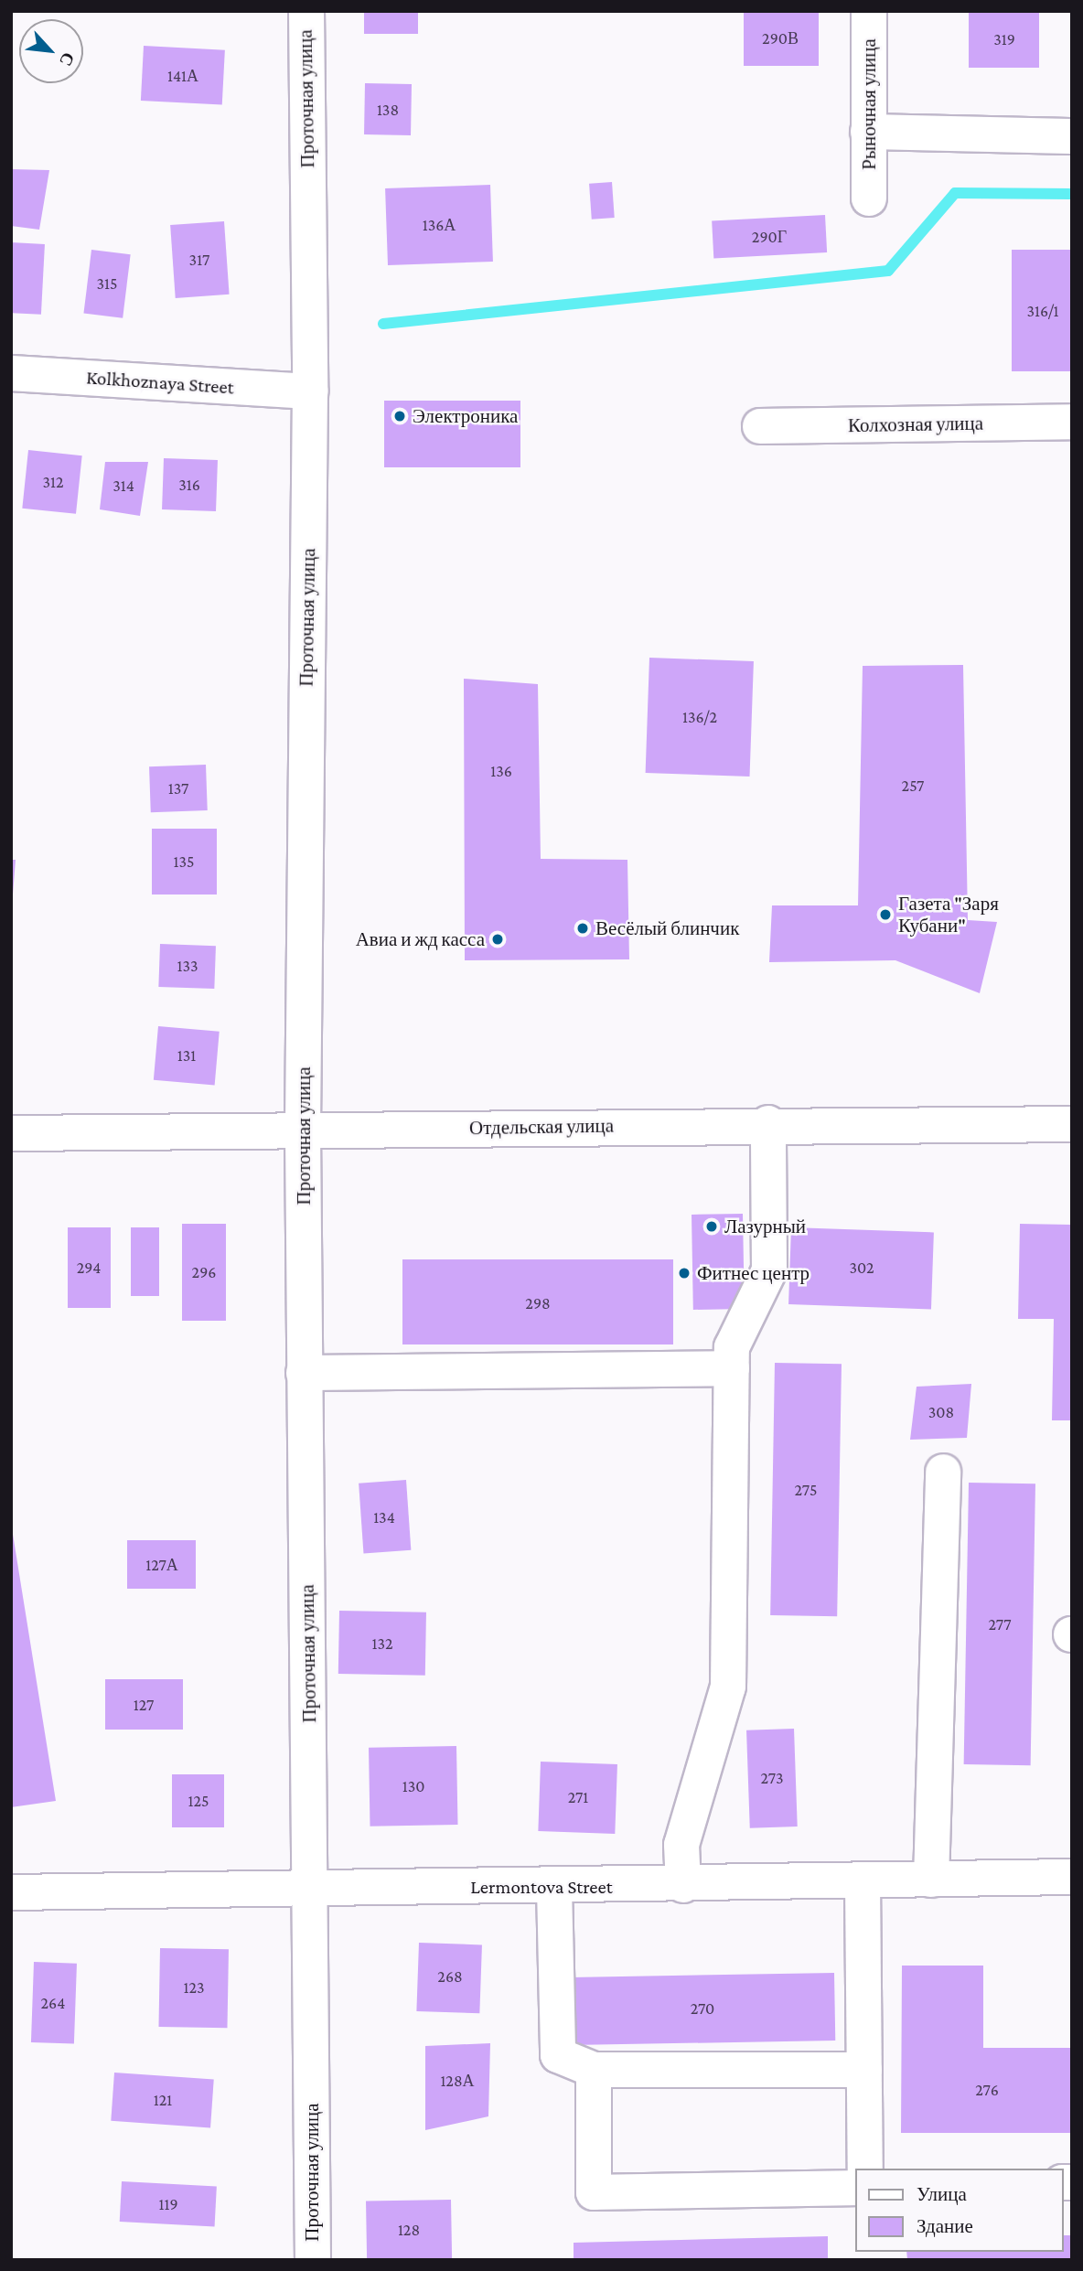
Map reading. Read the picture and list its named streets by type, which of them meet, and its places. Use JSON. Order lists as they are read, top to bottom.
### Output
{
  "streets": {
    "street": [
      "Проточная улица",
      "Рыночная улица",
      "Kolkhoznaya Street",
      "Колхозная улица",
      "Отдельская улица",
      "Lermontova Street"
    ]
  },
  "crossings": [
    ["Проточная улица", "Kolkhoznaya Street"],
    ["Проточная улица", "Отдельская улица"],
    ["Проточная улица", "Lermontova Street"]
  ],
  "places": [
    "Электроника",
    "Газета \"Заря Кубани\"",
    "Весёлый блинчик",
    "Авиа и жд касса",
    "Лазурный",
    "Фитнес центр"
  ],
  "house_numbers": [
    "290В",
    "319",
    "141А",
    "138",
    "136А",
    "290Г",
    "317",
    "315",
    "316/1",
    "312",
    "316",
    "314",
    "136/2",
    "136",
    "257",
    "137",
    "135",
    "133",
    "131",
    "294",
    "302",
    "296",
    "298",
    "308",
    "275",
    "134",
    "127А",
    "277",
    "132",
    "127",
    "273",
    "130",
    "271",
    "125",
    "268",
    "123",
    "264",
    "270",
    "128А",
    "276",
    "121",
    "119",
    "128"
  ],
  "legend": ["Улица", "Здание"],
  "north": "bottom right"
}
